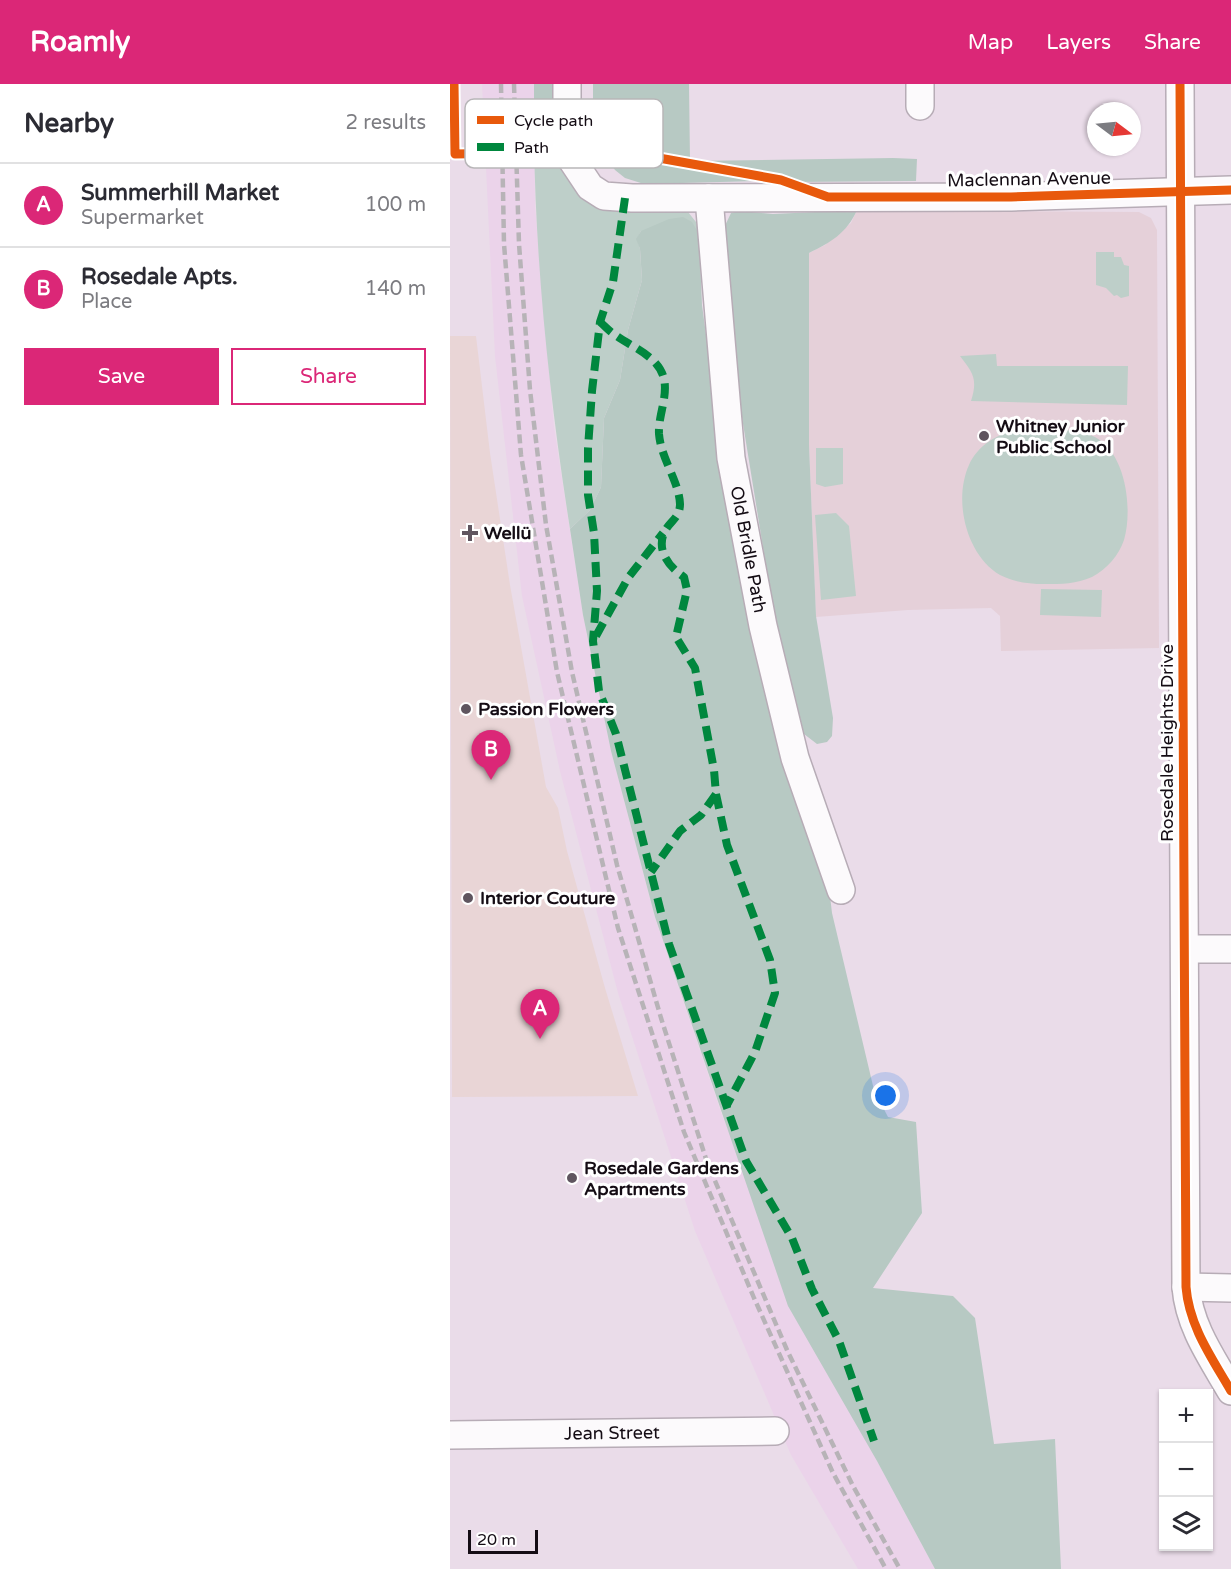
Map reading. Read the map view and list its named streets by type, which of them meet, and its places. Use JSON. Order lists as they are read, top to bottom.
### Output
{
  "streets": {
    "street": [
      "Maclennan Avenue",
      "Old Bridle Path",
      "Rosedale Heights Drive",
      "Jean Street"
    ]
  },
  "crossings": [
    ["Maclennan Avenue", "Old Bridle Path"],
    ["Maclennan Avenue", "Rosedale Heights Drive"]
  ],
  "places": {
    "other": [
      "Whitney Junior Public School",
      "Passion Flowers",
      "Interior Couture",
      "Rosedale Gardens Apartments"
    ],
    "health": ["Wellü"]
  },
  "legend": ["Cycle path", "Path"],
  "scale_bar": "20 m",
  "north": "right",
  "page": {
    "header": "Roamly",
    "nav": ["Map", "Layers", "Share"],
    "heading": ["Nearby", "2 results"],
    "list": [
      {
        "mark": "A",
        "name": "Summerhill Market",
        "note": "Supermarket",
        "value": "100 m"
      },
      {
        "mark": "B",
        "name": "Rosedale Apts.",
        "note": "Place",
        "value": "140 m"
      }
    ],
    "buttons": ["Save", "Share"],
    "pins": ["B", "A"],
    "map_buttons": ["+", "−"],
    "scale": "20 m"
  }
}
